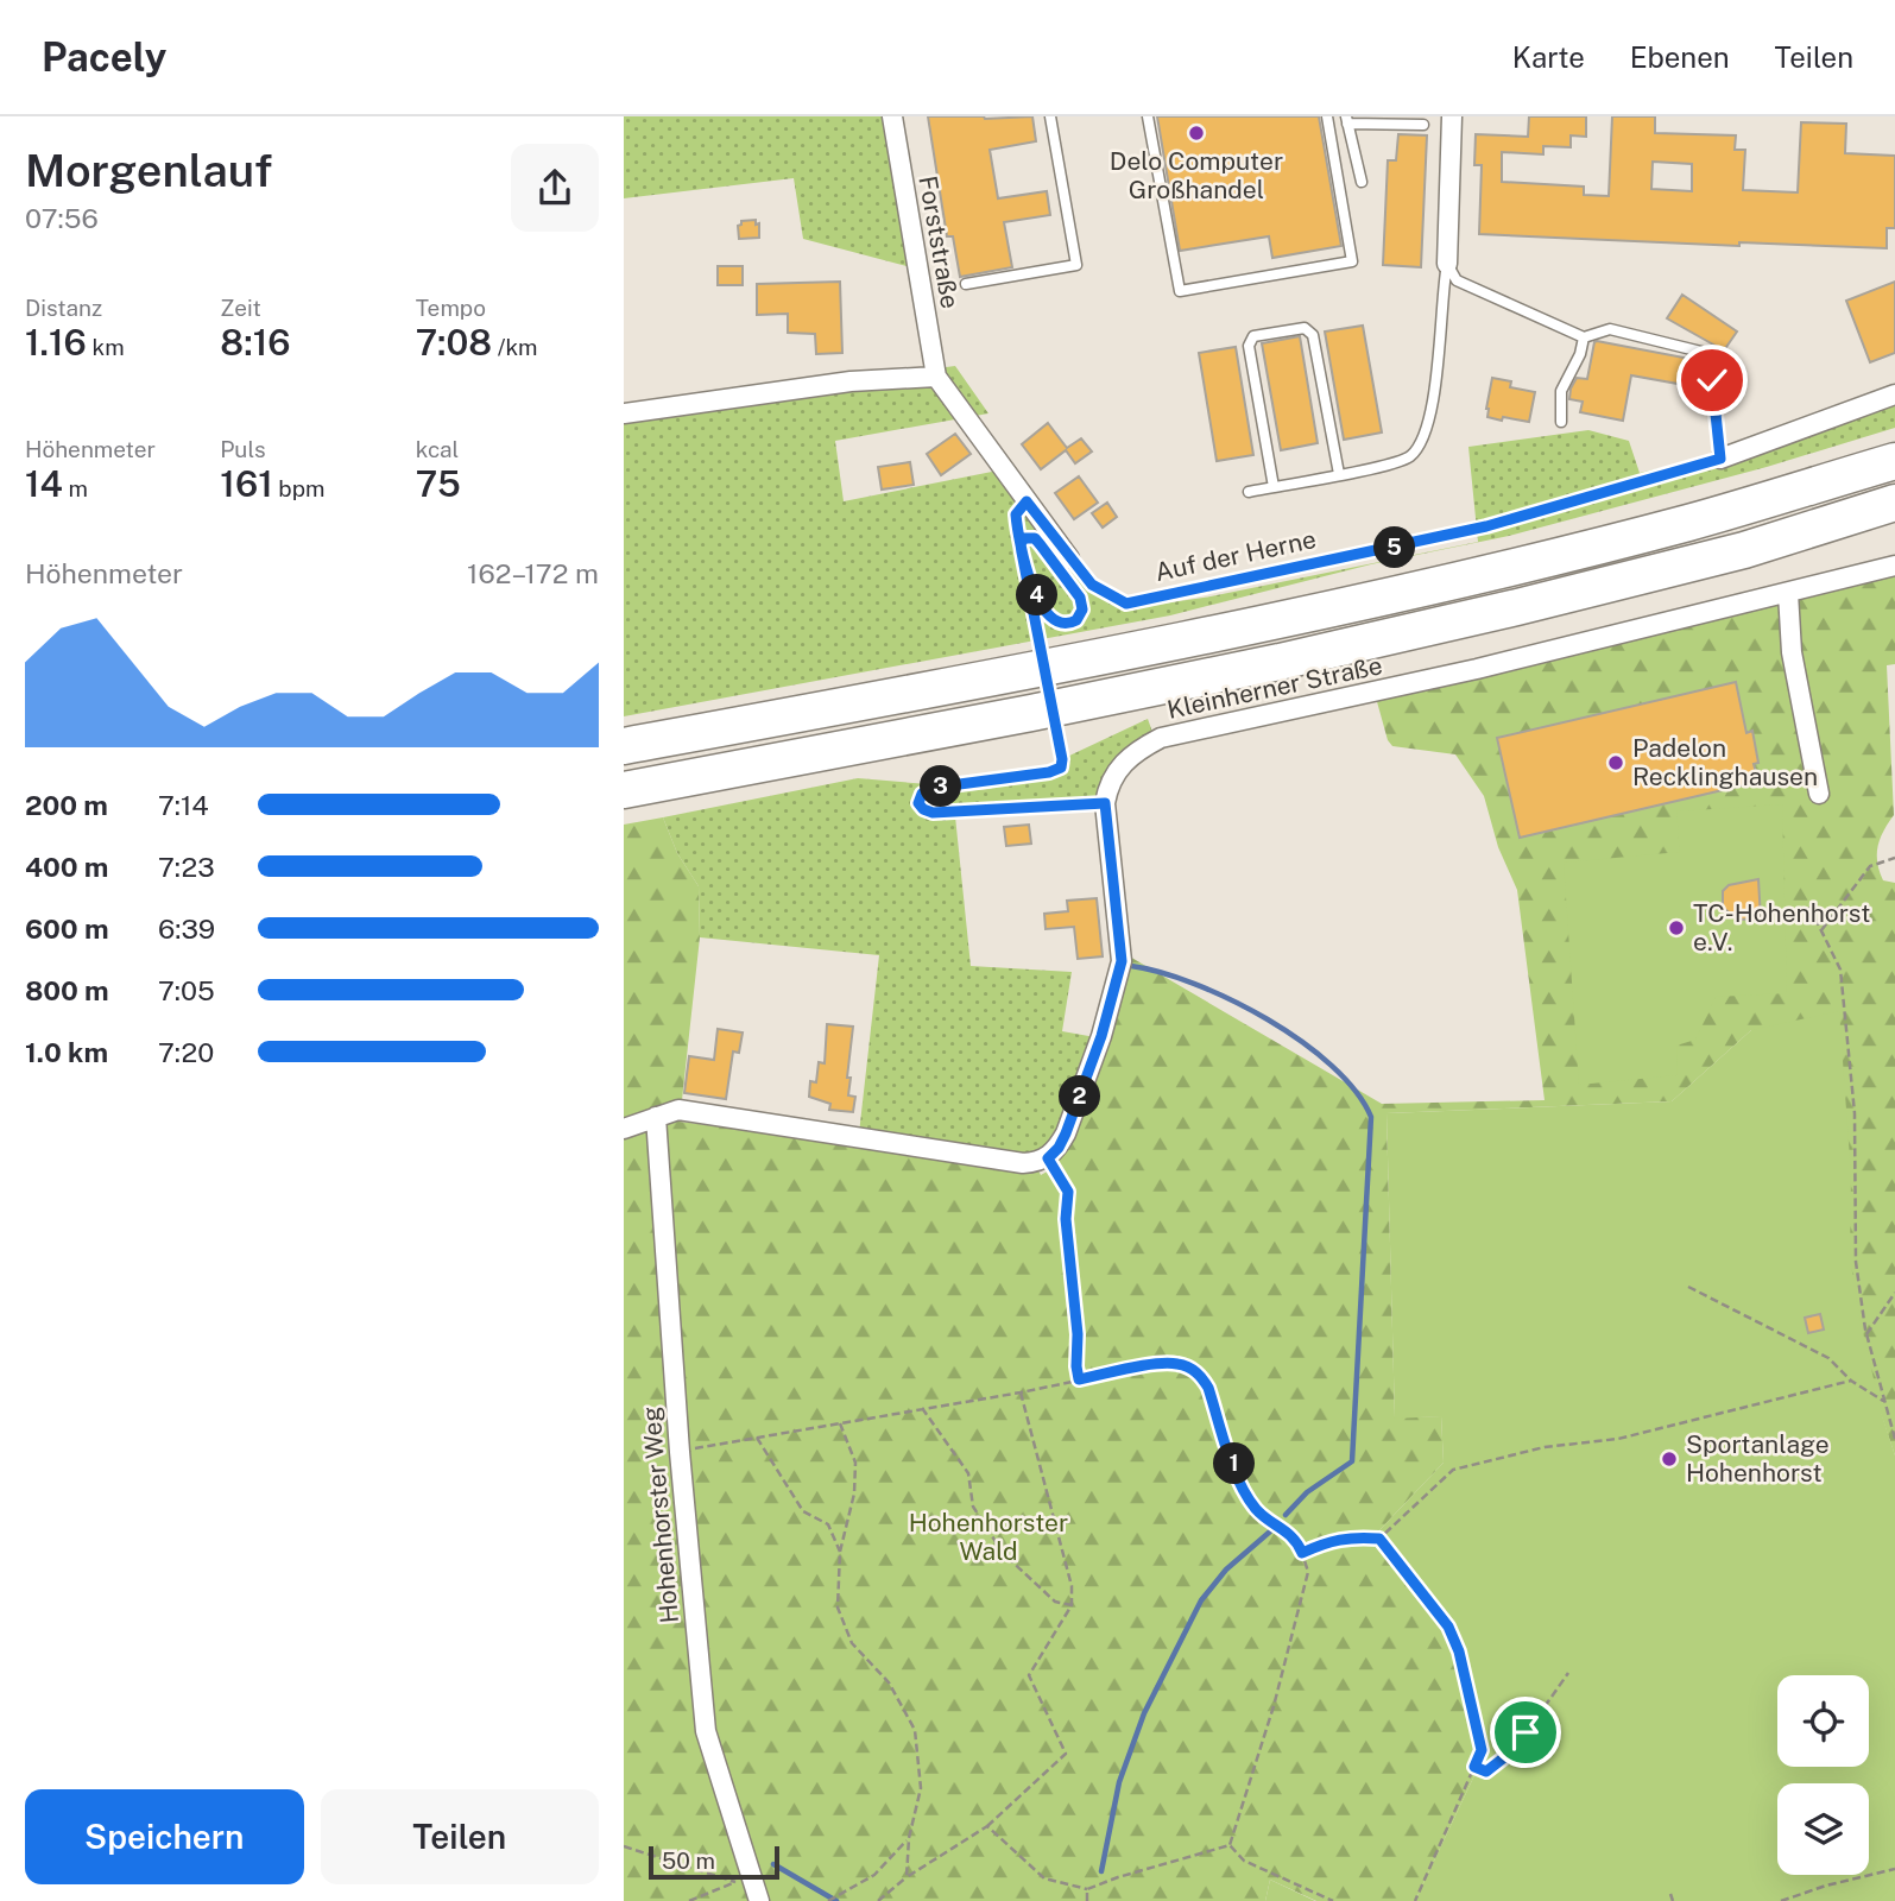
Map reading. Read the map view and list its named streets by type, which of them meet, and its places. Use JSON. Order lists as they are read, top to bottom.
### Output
{
  "streets": {
    "street": ["Forststraße", "Kleinherner Straße", "Hohenhorster Weg"],
    "path": ["Auf der Herne"]
  },
  "parks": ["Hohenhorster Wald"],
  "places": [
    "Delo Computer Großhandel",
    "Padelon Recklinghausen",
    "TC-Hohenhorst e.V.",
    "Sportanlage Hohenhorst"
  ],
  "scale_bar": "50 m",
  "page": {
    "header": "Pacely",
    "nav": ["Karte", "Ebenen", "Teilen"],
    "heading": ["Morgenlauf", "07:56"],
    "stats": [
      ["Distanz", "1.16 km"],
      ["Zeit", "8:16"],
      ["Tempo", "7:08 /km"],
      ["Höhenmeter", "14 m"],
      ["Puls", "161 bpm"],
      ["kcal", "75"]
    ],
    "pins": [
      "5",
      "4",
      "3",
      "2",
      "1"
    ],
    "chart": ["Höhenmeter", "162–172 m"],
    "list": [
      {
        "name": "200 m",
        "note": "7:14"
      },
      {
        "name": "400 m",
        "note": "7:23"
      },
      {
        "name": "600 m",
        "note": "6:39"
      },
      {
        "name": "800 m",
        "note": "7:05"
      },
      {
        "name": "1.0 km",
        "note": "7:20"
      }
    ],
    "buttons": ["Speichern", "Teilen"],
    "scale": "50 m"
  }
}
